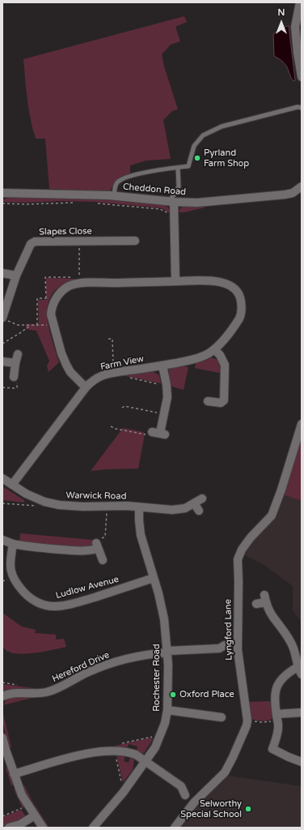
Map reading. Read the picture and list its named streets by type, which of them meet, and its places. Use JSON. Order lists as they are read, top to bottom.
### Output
{
  "streets": {
    "street": [
      "Cheddon Road",
      "Slapes Close",
      "Farm View",
      "Warwick Road",
      "Ludlow Avenue",
      "Lyngford Lane",
      "Hereford Drive",
      "Rochester Road"
    ]
  },
  "crossings": [
    ["Farm View", "Warwick Road"],
    ["Warwick Road", "Rochester Road"],
    ["Ludlow Avenue", "Rochester Road"],
    ["Hereford Drive", "Rochester Road"]
  ],
  "places": ["Pyrland Farm Shop", "Oxford Place", "Selworthy Special School"],
  "north": "top"
}
